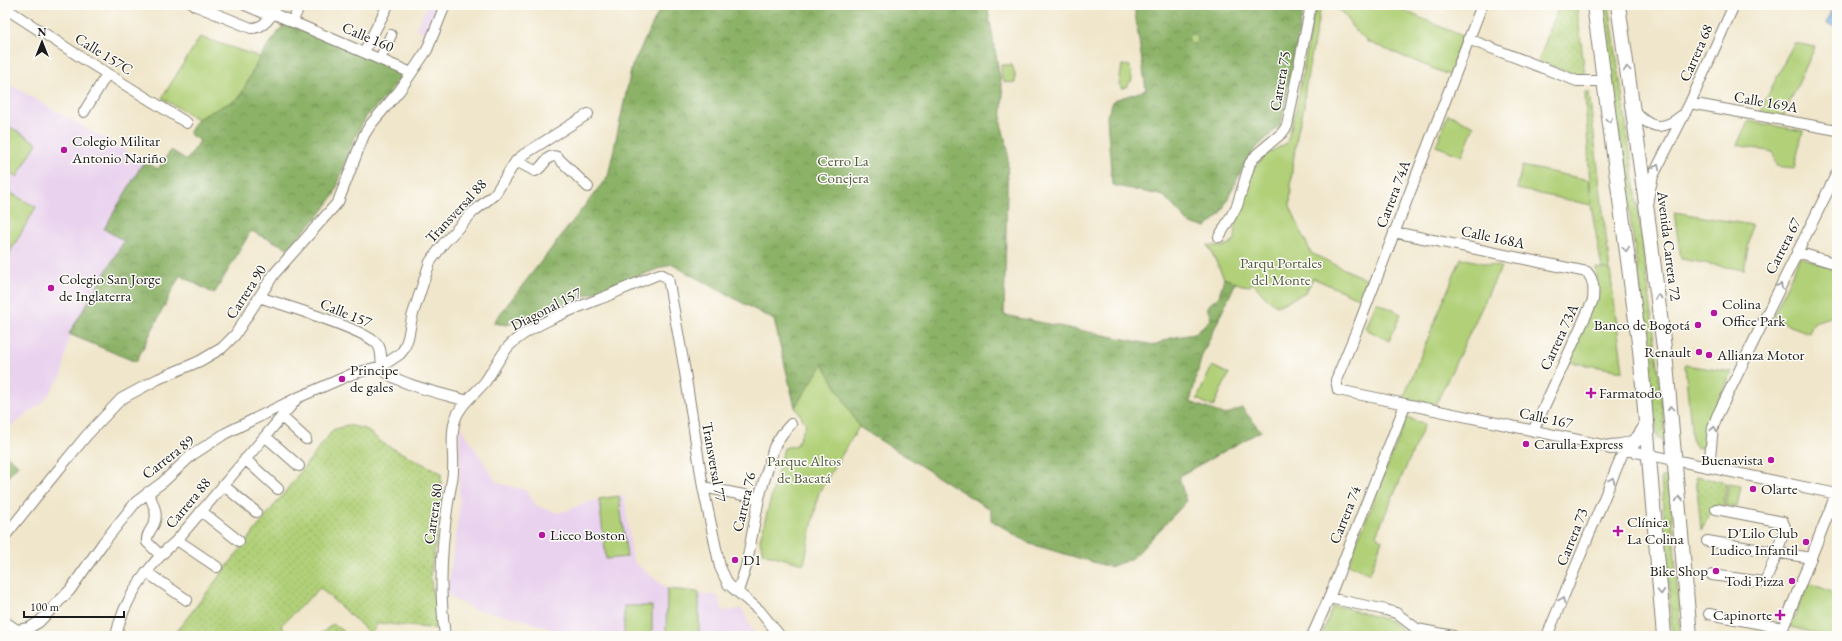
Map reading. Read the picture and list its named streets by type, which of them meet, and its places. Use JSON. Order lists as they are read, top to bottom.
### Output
{
  "streets": {
    "highway": ["Avenida Carrera 72"],
    "street": [
      "Calle 160",
      "Carrera 68",
      "Calle 157C",
      "Carrera 75",
      "Calle 169A",
      "Carrera 74A",
      "Transversal 88",
      "Calle 168A",
      "Carrera 67",
      "Carrera 90",
      "Diagonal 157",
      "Calle 157",
      "Carrera 73A",
      "Calle 167",
      "Carrera 89",
      "Transversal 77",
      "Carrera 76",
      "Carrera 88",
      "Carrera 80",
      "Carrera 74",
      "Carrera 73"
    ]
  },
  "crossings": [
    ["Carrera 68", "Calle 169A"],
    ["Carrera 68", "Avenida Carrera 72"],
    ["Carrera 74A", "Calle 168A"],
    ["Carrera 74A", "Calle 167"],
    ["Transversal 88", "Calle 157"],
    ["Transversal 88", "Carrera 89"],
    ["Calle 168A", "Carrera 73A"],
    ["Avenida Carrera 72", "Calle 167"],
    ["Carrera 67", "Calle 167"],
    ["Carrera 90", "Calle 157"],
    ["Diagonal 157", "Transversal 77"],
    ["Diagonal 157", "Carrera 80"],
    ["Calle 157", "Carrera 89"],
    ["Carrera 73A", "Calle 167"],
    ["Calle 167", "Carrera 74"],
    ["Calle 167", "Carrera 73"],
    ["Carrera 89", "Carrera 88"],
    ["Transversal 77", "Carrera 76"]
  ],
  "one_way": ["Carrera 68", "Carrera 67", "Carrera 73"],
  "parks": ["Cerro La Conejera", "Parqu Portales del Monte", "Parque Altos de Bacatá"],
  "places": {
    "other": [
      "Colegio Militar Antonio Nariño",
      "Colegio San Jorge de Inglaterra",
      "Colina Office Park",
      "Banco de Bogotá",
      "Renault",
      "Allianza Motor",
      "Principe de gales",
      "Carulla Express",
      "Buenavista",
      "Olarte",
      "Liceo Boston",
      "D'Lilo Club Ludico Infantil",
      "D1",
      "Bike Shop",
      "Todi Pizza"
    ],
    "health": ["Farmatodo", "Clínica La Colina", "Capinorte"]
  },
  "scale_bar": "100 m",
  "north": "top"
}
